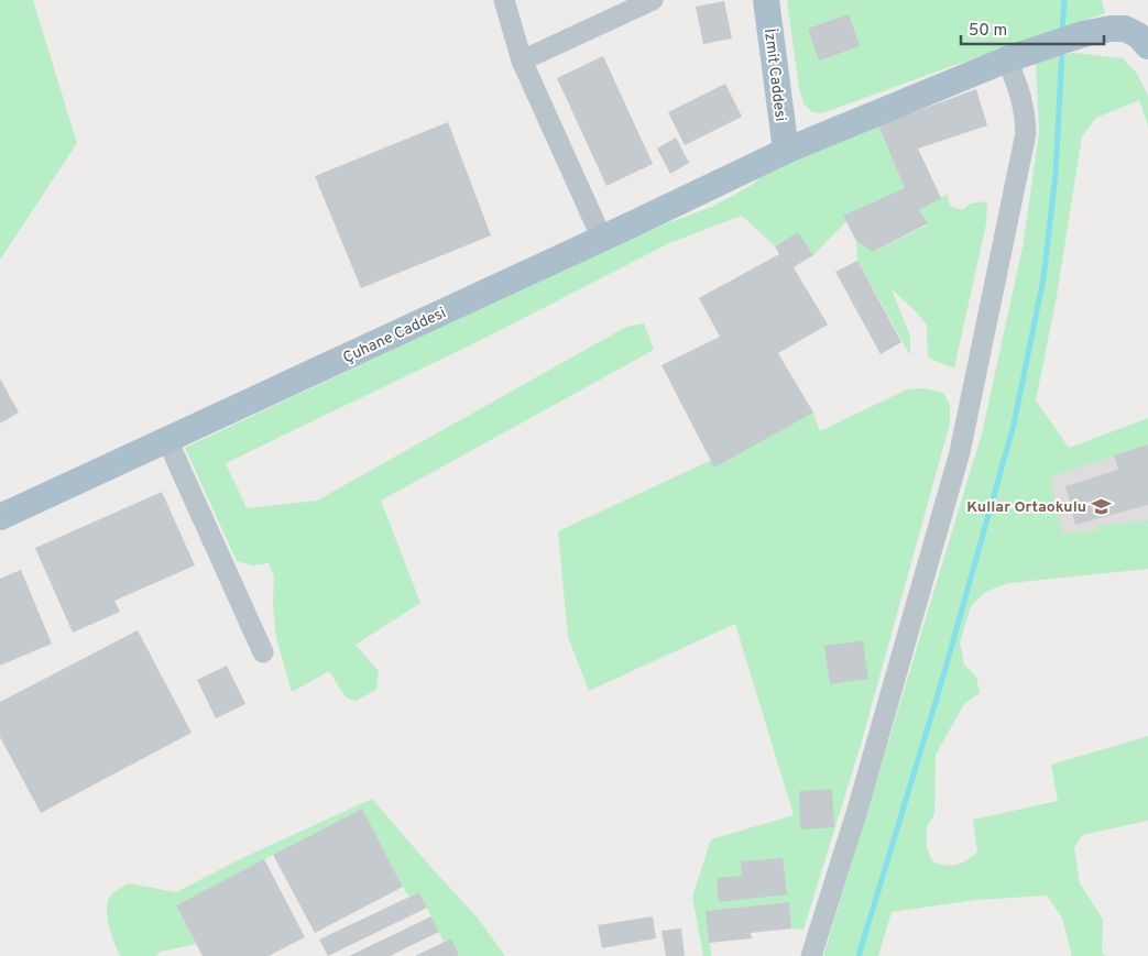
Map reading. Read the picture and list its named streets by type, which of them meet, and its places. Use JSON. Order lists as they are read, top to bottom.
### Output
{
  "streets": {
    "main road": ["İzmit Caddesi", "Çuhane Caddesi"]
  },
  "crossings": [
    ["İzmit Caddesi", "Çuhane Caddesi"]
  ],
  "places": {
    "school or university": ["Kullar Ortaokulu"]
  },
  "scale_bar": "50 m"
}
